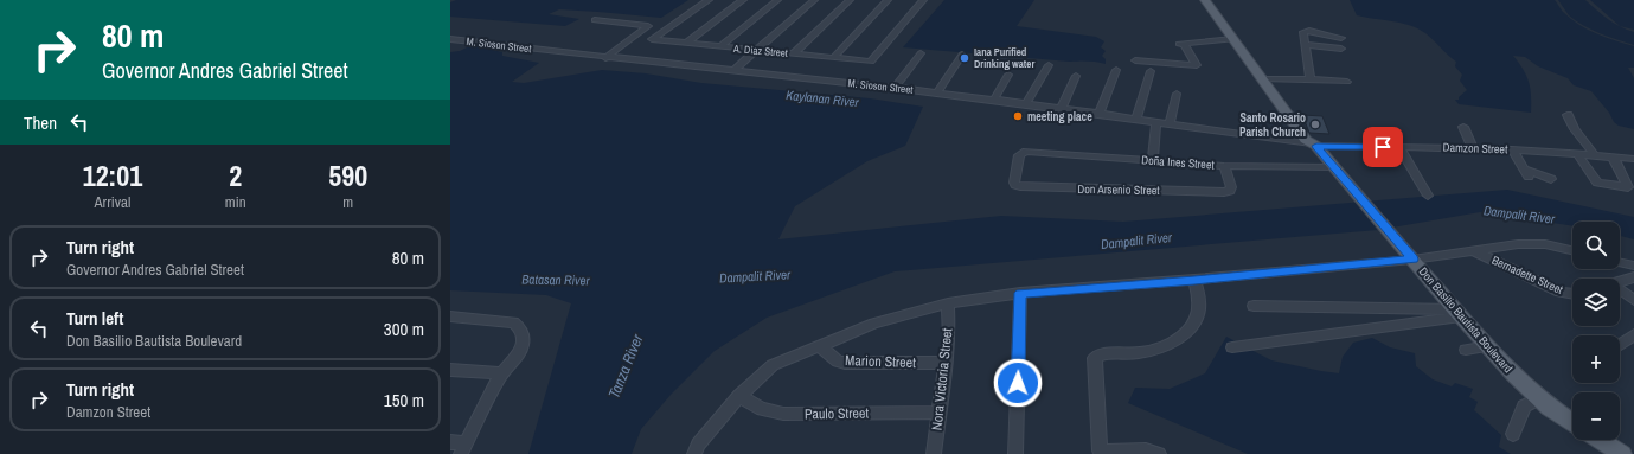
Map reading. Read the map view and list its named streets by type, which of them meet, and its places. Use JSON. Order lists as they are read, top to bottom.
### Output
{
  "streets": {
    "main road": ["Don Basilio Bautista Boulevard"],
    "street": [
      "M. Sioson Street",
      "A. Diaz Street",
      "Damzon Street",
      "Doña Ines Street",
      "Don Arsenio Street",
      "Bernadette Street",
      "Marion Street",
      "Nora Victoria Street",
      "Paulo Street"
    ]
  },
  "crossings": [
    ["M. Sioson Street", "Damzon Street"],
    ["M. Sioson Street", "Don Basilio Bautista Boulevard"],
    ["Damzon Street", "Don Basilio Bautista Boulevard"],
    ["Doña Ines Street", "Don Arsenio Street"],
    ["Doña Ines Street", "Don Basilio Bautista Boulevard"],
    ["Marion Street", "Nora Victoria Street"],
    ["Nora Victoria Street", "Paulo Street"]
  ],
  "water": [
    "Kaylanan River",
    "Dampalit River",
    "Batasan River",
    "Tanza River"
  ],
  "places": ["Iana Purified Drinking water", "meeting place", "Santo Rosario Parish Church"],
  "page": {
    "turn": ["80 m", "Governor Andres Gabriel Street"],
    "then": "Then",
    "eta": [
      "12:01",
      "Arrival",
      "2",
      "min",
      "590",
      "m"
    ],
    "map_buttons": ["+", "−"],
    "list": [
      {
        "name": "Turn right",
        "note": "Governor Andres Gabriel Street",
        "value": "80 m"
      },
      {
        "name": "Turn left",
        "note": "Don Basilio Bautista Boulevard",
        "value": "300 m"
      },
      {
        "name": "Turn right",
        "note": "Damzon Street",
        "value": "150 m"
      }
    ]
  }
}
